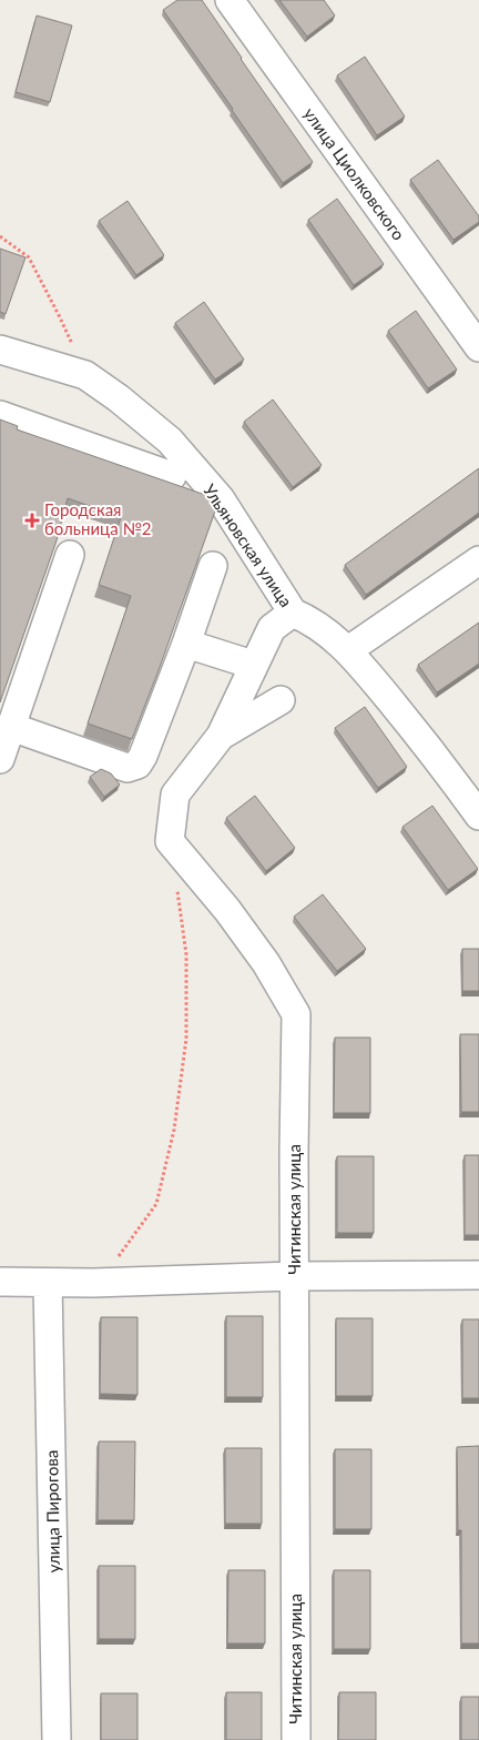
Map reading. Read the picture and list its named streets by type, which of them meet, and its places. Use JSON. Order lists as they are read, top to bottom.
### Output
{
  "streets": {
    "street": [
      "улица Циолковского",
      "Ульяновская улица",
      "Читинская улица",
      "улица Пирогова"
    ]
  },
  "places": {
    "health": ["Городская больница №2"]
  }
}
